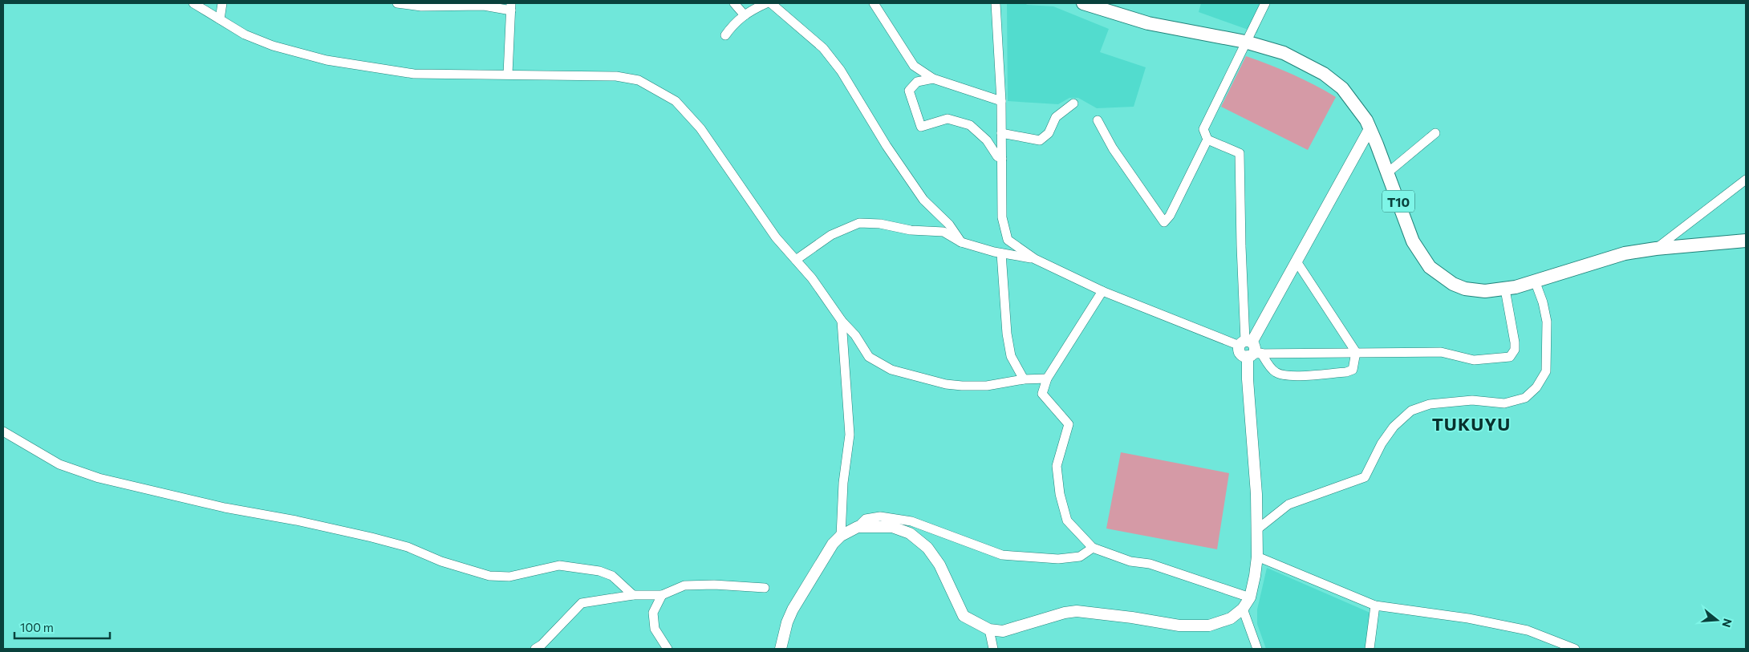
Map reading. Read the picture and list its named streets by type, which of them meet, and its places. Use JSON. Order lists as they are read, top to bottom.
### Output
{
  "streets": {
    "highway": ["T10"]
  },
  "districts": ["TUKUYU"],
  "scale_bar": "100 m",
  "north": "right"
}
